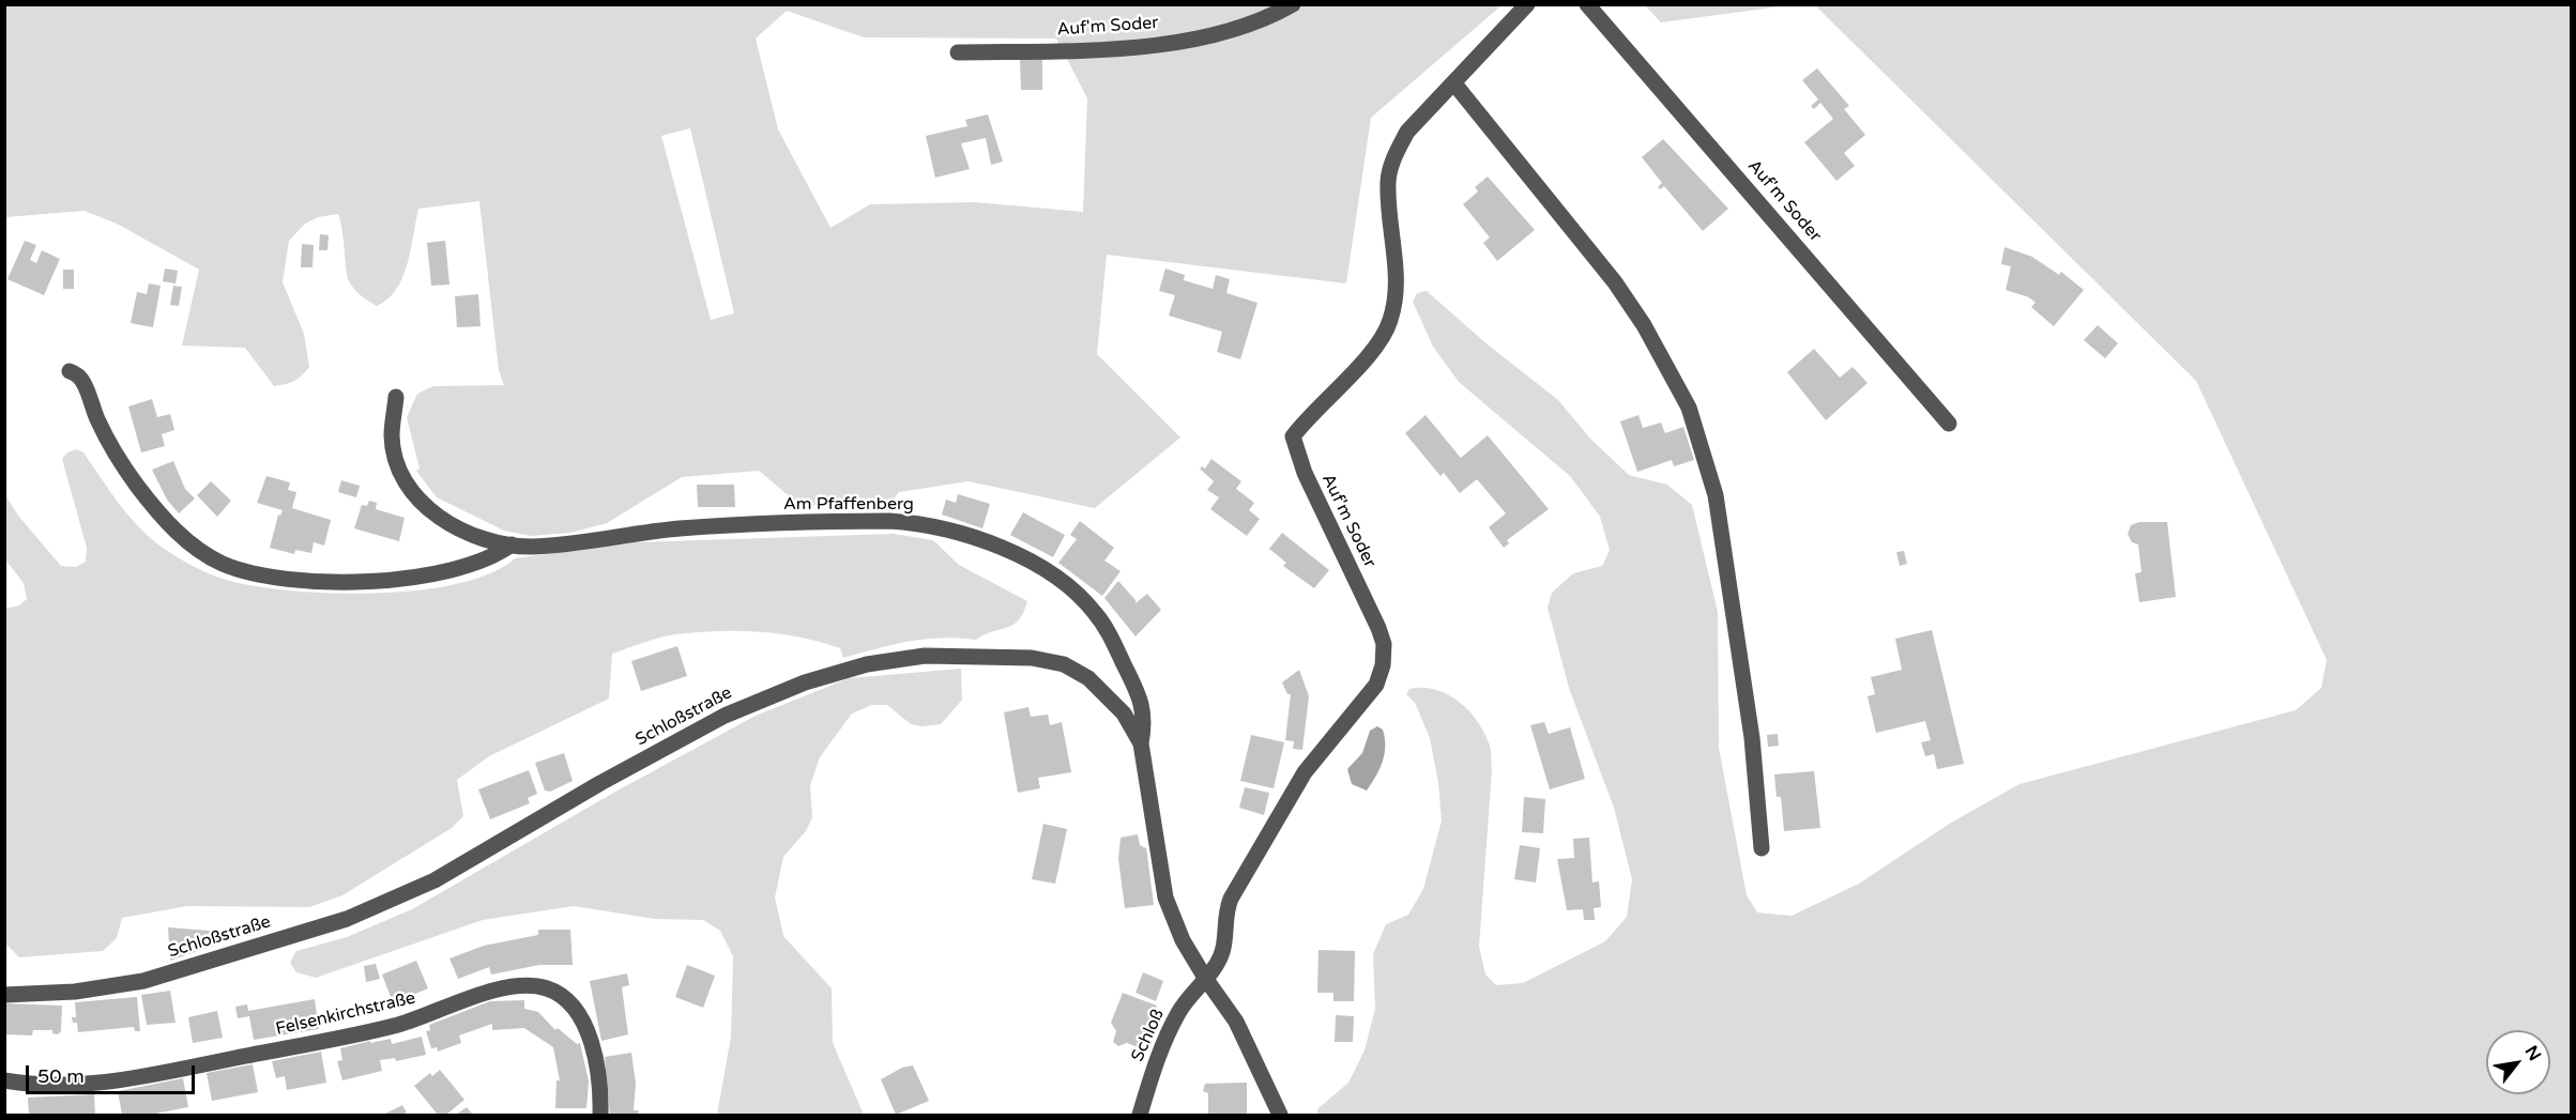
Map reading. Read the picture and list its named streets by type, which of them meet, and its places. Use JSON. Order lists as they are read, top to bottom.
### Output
{
  "streets": {
    "street": [
      "Auf'm Soder",
      "Am Pfaffenberg",
      "Schloßstraße",
      "Felsenkirchstraße",
      "Schloß"
    ]
  },
  "crossings": [
    ["Auf'm Soder", "Schloßstraße"],
    ["Auf'm Soder", "Schloß"],
    ["Am Pfaffenberg", "Schloßstraße"],
    ["Schloßstraße", "Schloß"]
  ],
  "scale_bar": "50 m",
  "north": "top right"
}
